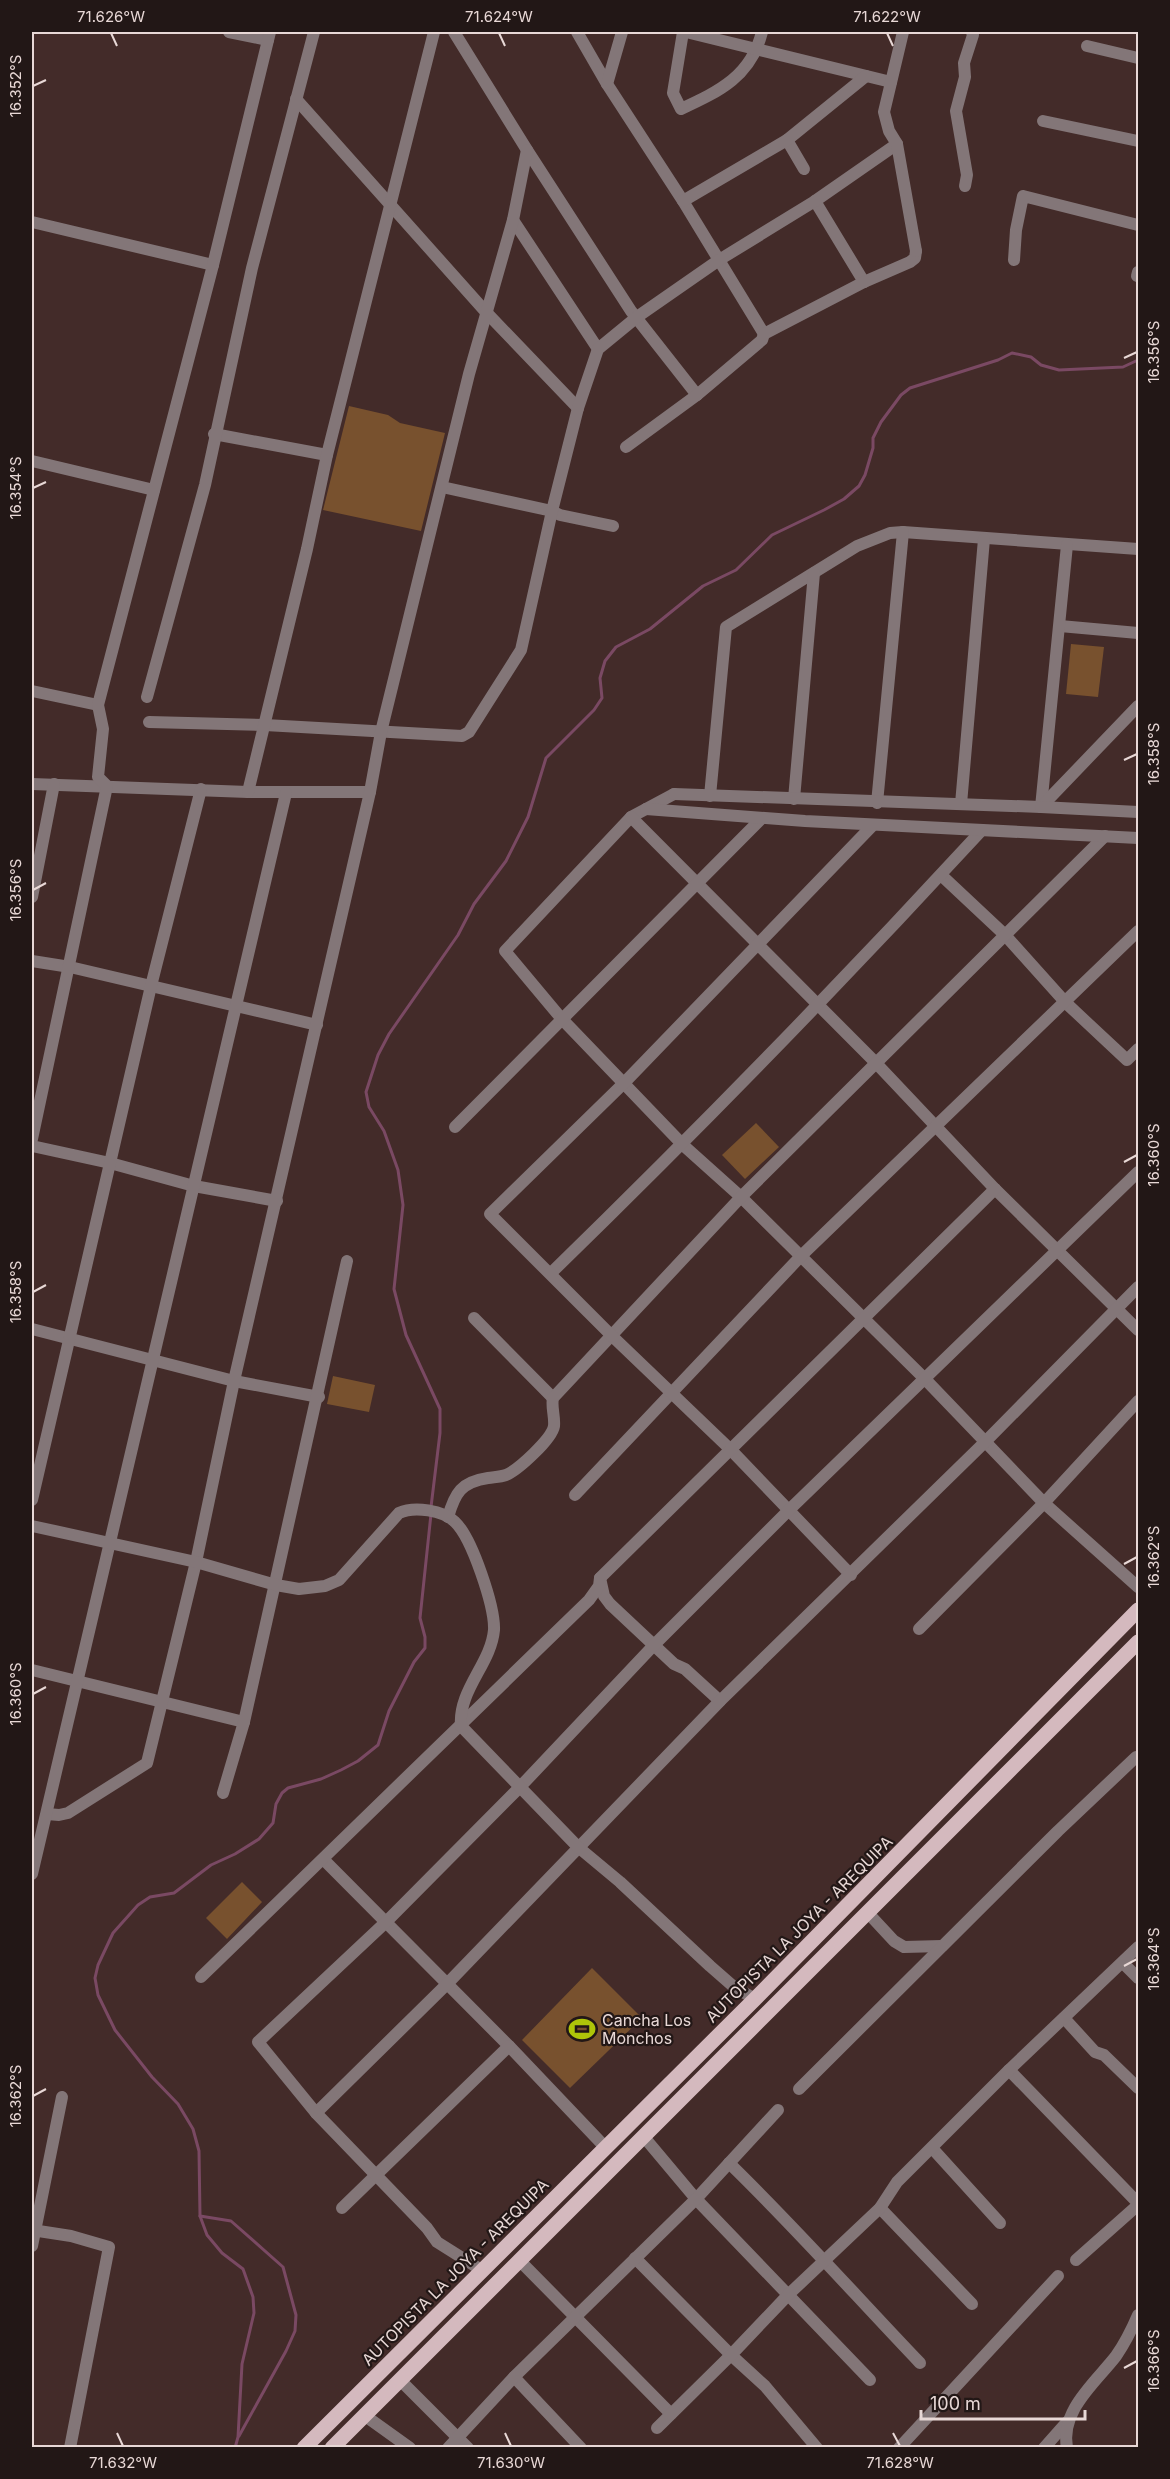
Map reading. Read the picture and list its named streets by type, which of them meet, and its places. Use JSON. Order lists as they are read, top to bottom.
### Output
{
  "streets": {
    "main road": ["AUTOPISTA LA JOYA - AREQUIPA"]
  },
  "places": {
    "sports": ["Cancha Los Monchos"]
  },
  "scale_bar": "100 m",
  "coordinates": [
    "71.626°W",
    "71.624°W",
    "71.622°W",
    "16.352°S",
    "16.356°S",
    "16.354°S",
    "16.358°S",
    "16.360°S",
    "16.362°S",
    "16.364°S",
    "16.366°S",
    "71.632°W",
    "71.630°W",
    "71.628°W"
  ]
}
